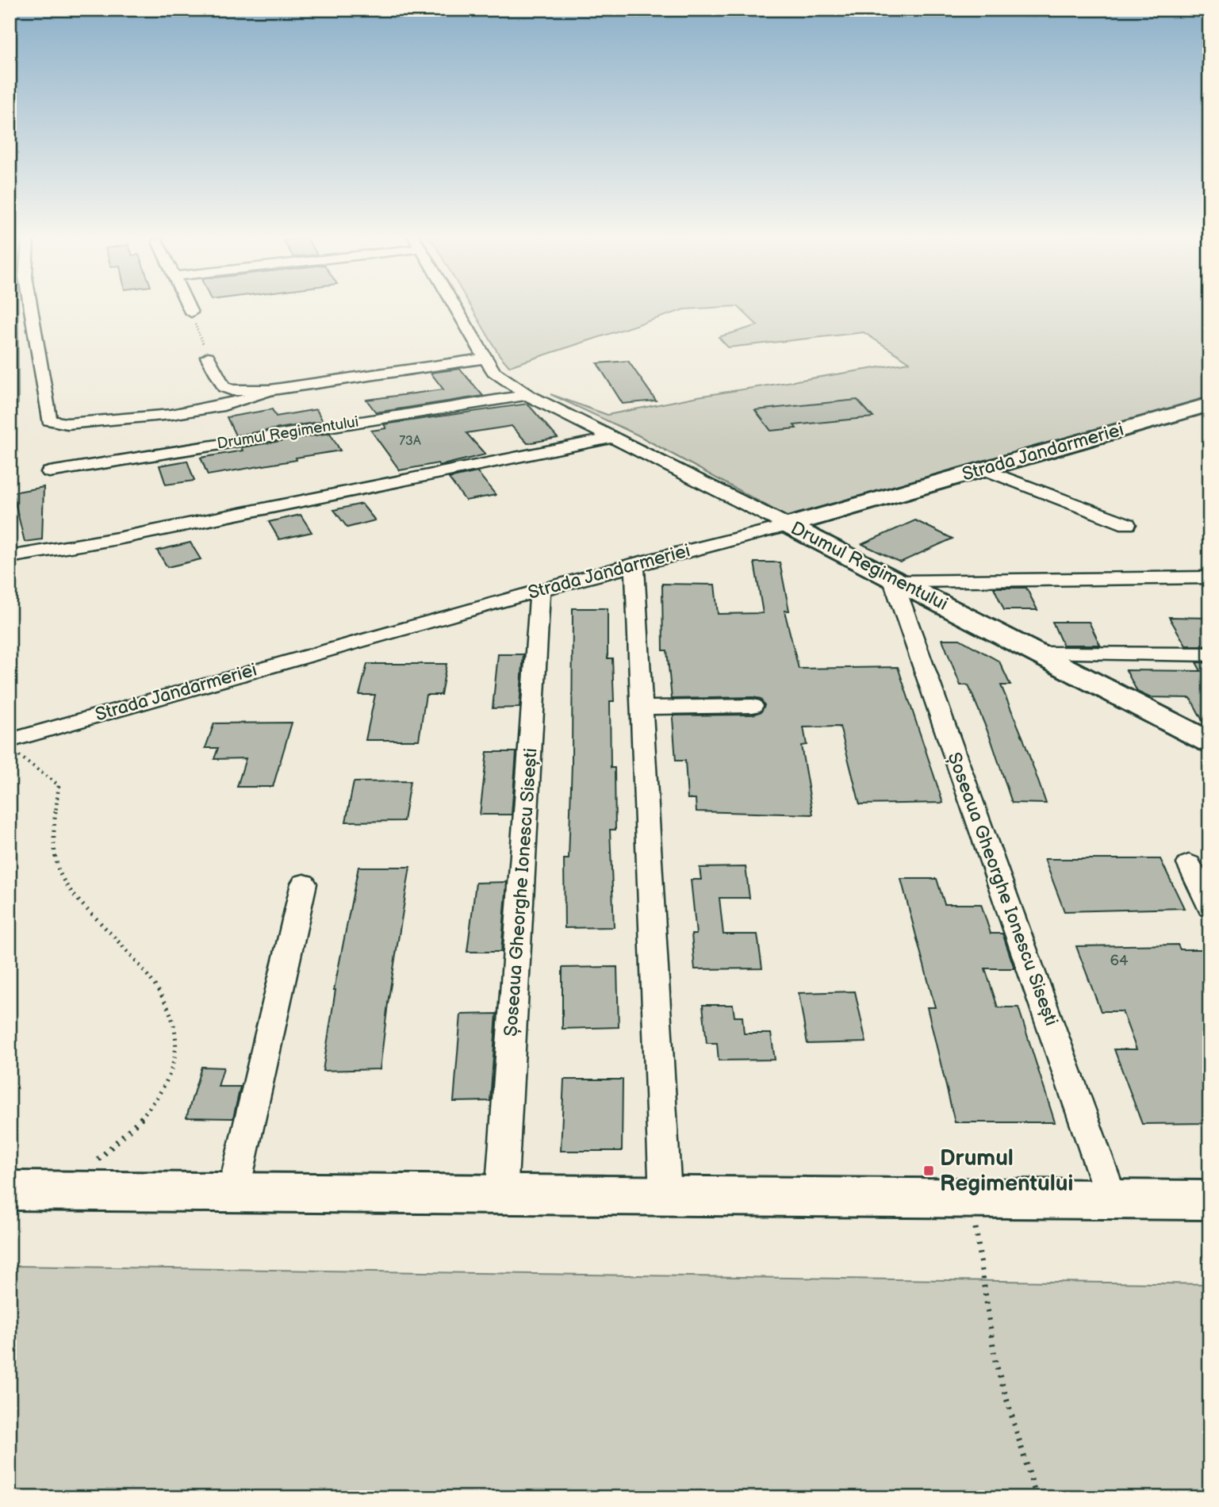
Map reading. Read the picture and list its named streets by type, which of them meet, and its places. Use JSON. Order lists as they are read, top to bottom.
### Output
{
  "streets": {
    "street": ["Drumul Regimentului", "Strada Jandarmeriei", "Șoseaua Gheorghe Ionescu Sisești"]
  },
  "crossings": [
    ["Drumul Regimentului", "Strada Jandarmeriei"],
    ["Drumul Regimentului", "Șoseaua Gheorghe Ionescu Sisești"],
    ["Strada Jandarmeriei", "Șoseaua Gheorghe Ionescu Sisești"]
  ],
  "places": {
    "transit": ["Drumul Regimentului"]
  },
  "house_numbers": ["73A", "64"]
}
